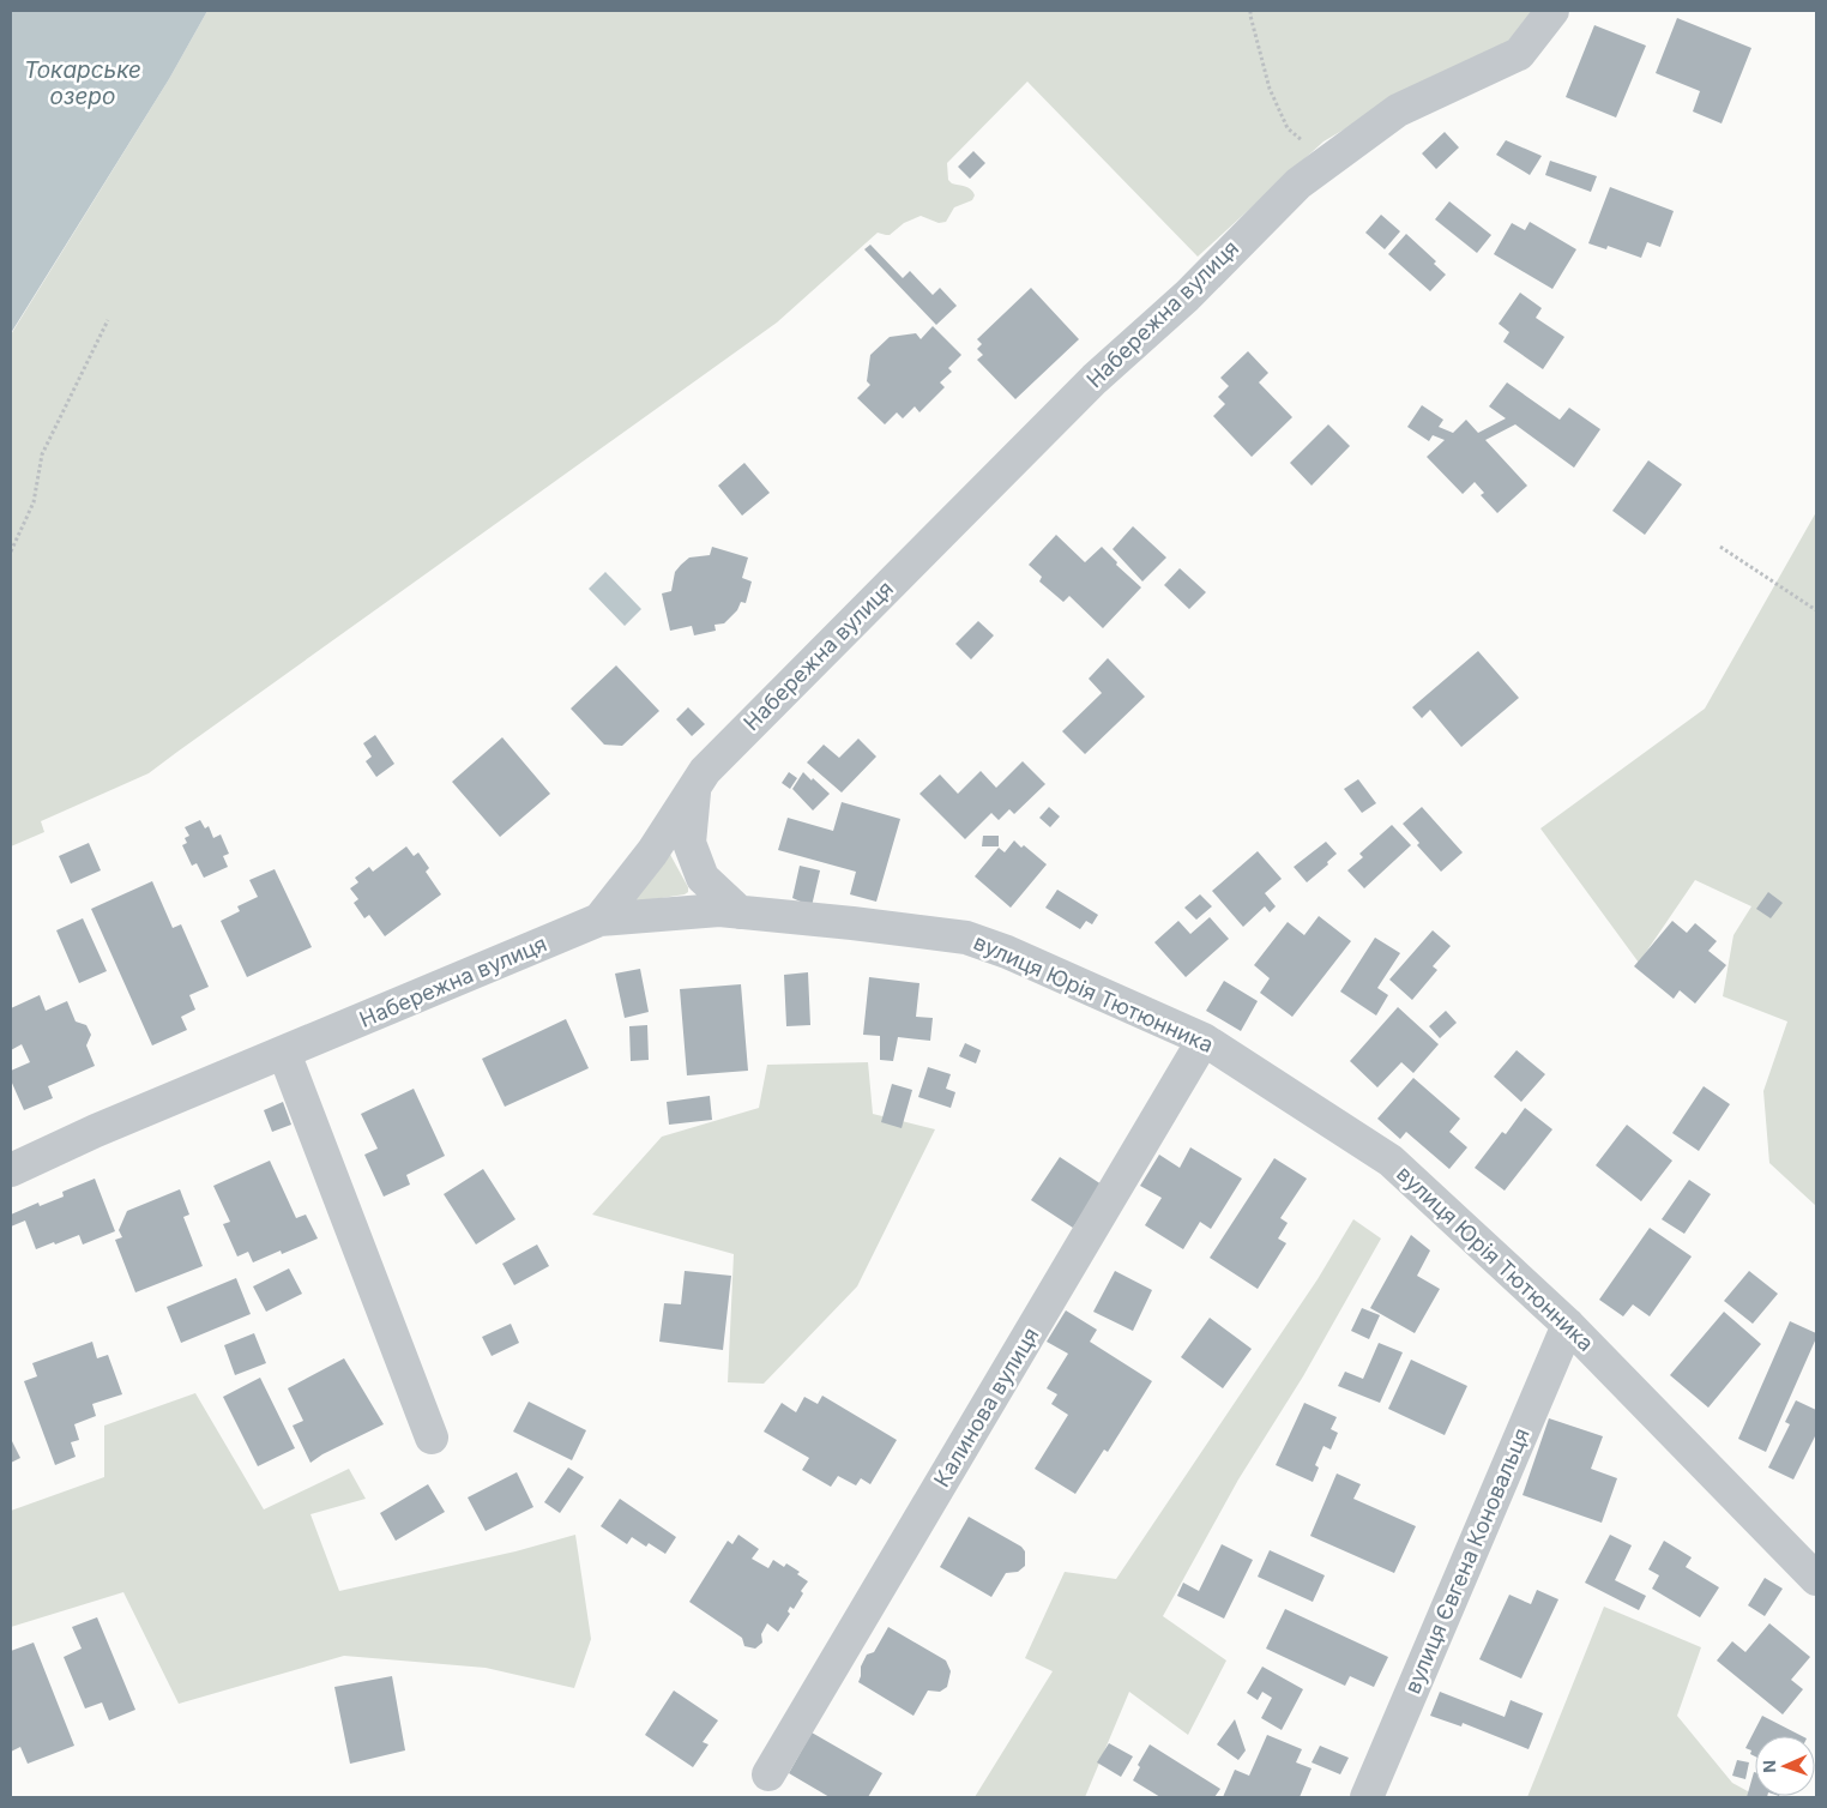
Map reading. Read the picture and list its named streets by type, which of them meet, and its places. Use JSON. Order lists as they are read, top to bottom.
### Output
{
  "streets": {
    "street": [
      "Набережна вулиця",
      "вулиця Юрія Тютюнника",
      "Калинова вулиця",
      "вулиця Євгена Коновальця"
    ]
  },
  "crossings": [
    ["Набережна вулиця", "вулиця Юрія Тютюнника"],
    ["вулиця Юрія Тютюнника", "Калинова вулиця"],
    ["вулиця Юрія Тютюнника", "вулиця Євгена Коновальця"]
  ],
  "water": ["Токарське озеро"],
  "north": "left"
}
